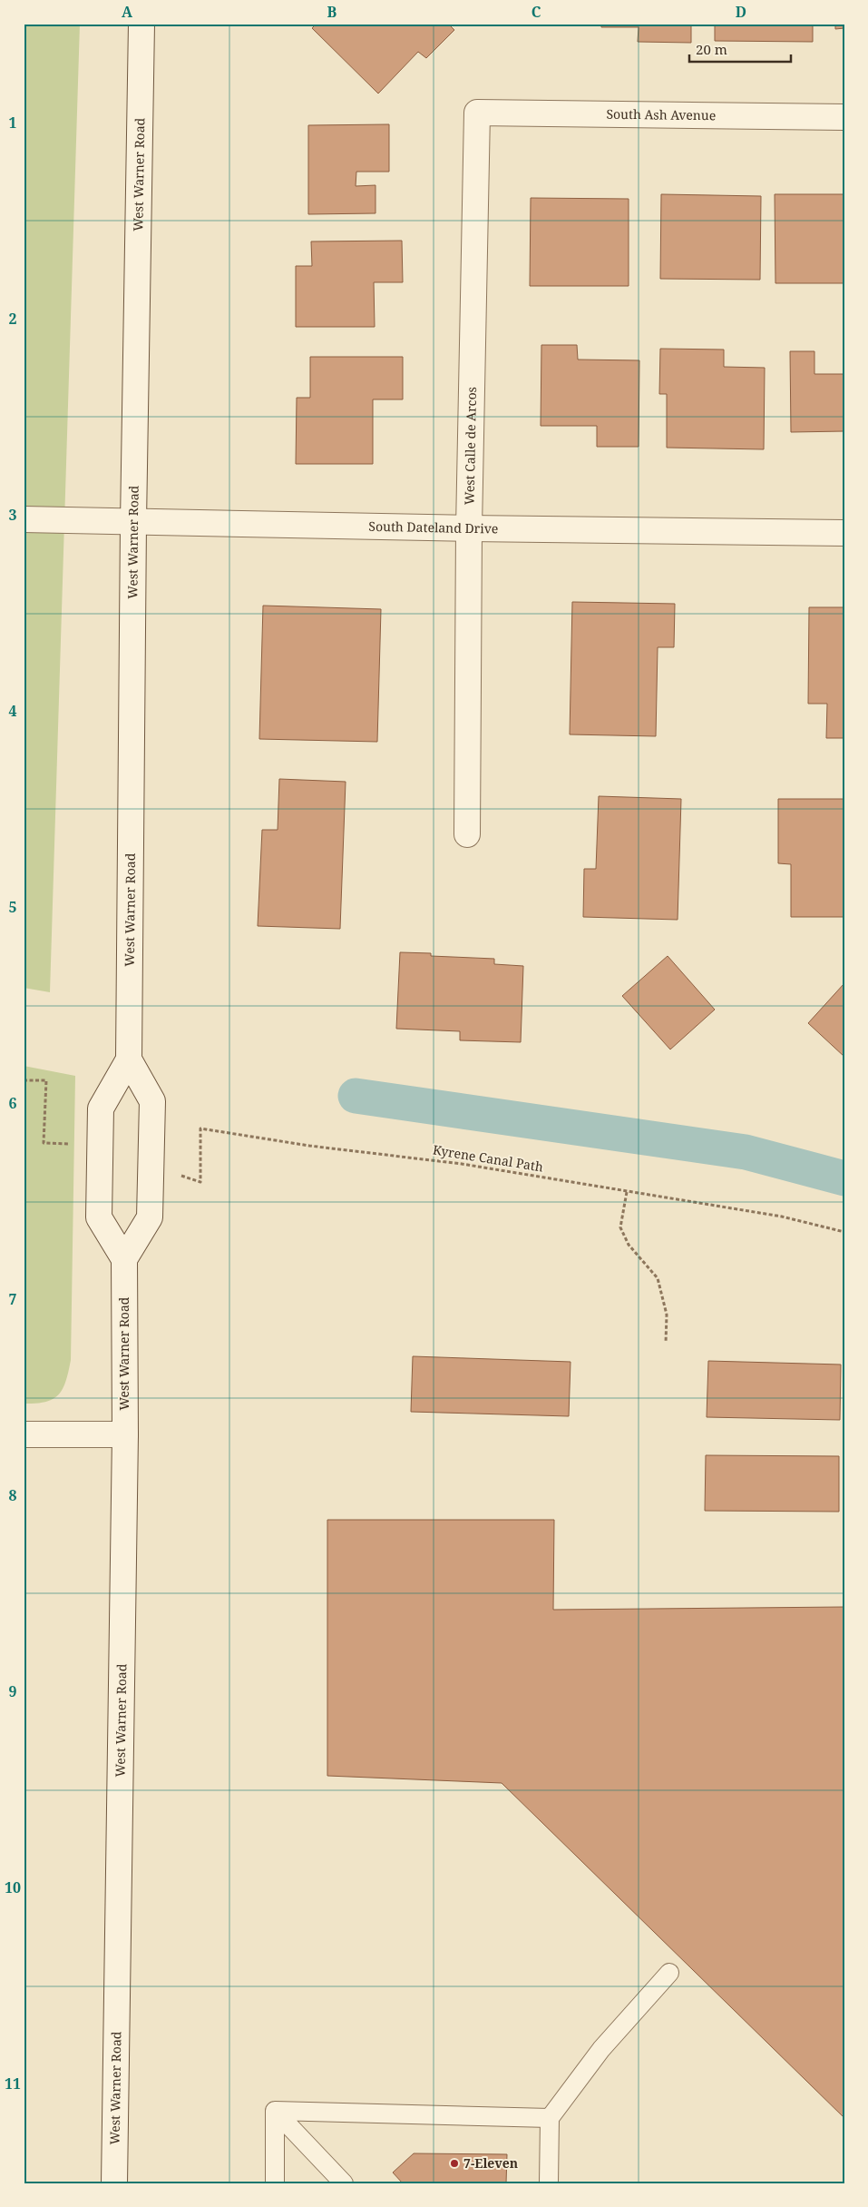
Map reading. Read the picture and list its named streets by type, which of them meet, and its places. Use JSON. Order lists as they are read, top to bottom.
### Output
{
  "streets": {
    "main road": [
      "South Ash Avenue",
      "West Warner Road",
      "West Calle de Arcos",
      "South Dateland Drive"
    ],
    "path": ["Kyrene Canal Path"]
  },
  "crossings": [
    ["South Ash Avenue", "West Calle de Arcos"],
    ["West Warner Road", "South Dateland Drive"],
    ["West Calle de Arcos", "South Dateland Drive"]
  ],
  "places": ["7-Eleven"],
  "scale_bar": "20 m",
  "grid": {
    "columns": [
      "A",
      "B",
      "C",
      "D"
    ],
    "rows": [
      "1",
      "2",
      "3",
      "4",
      "5",
      "6",
      "7",
      "8",
      "9",
      "10",
      "11"
    ]
  }
}
